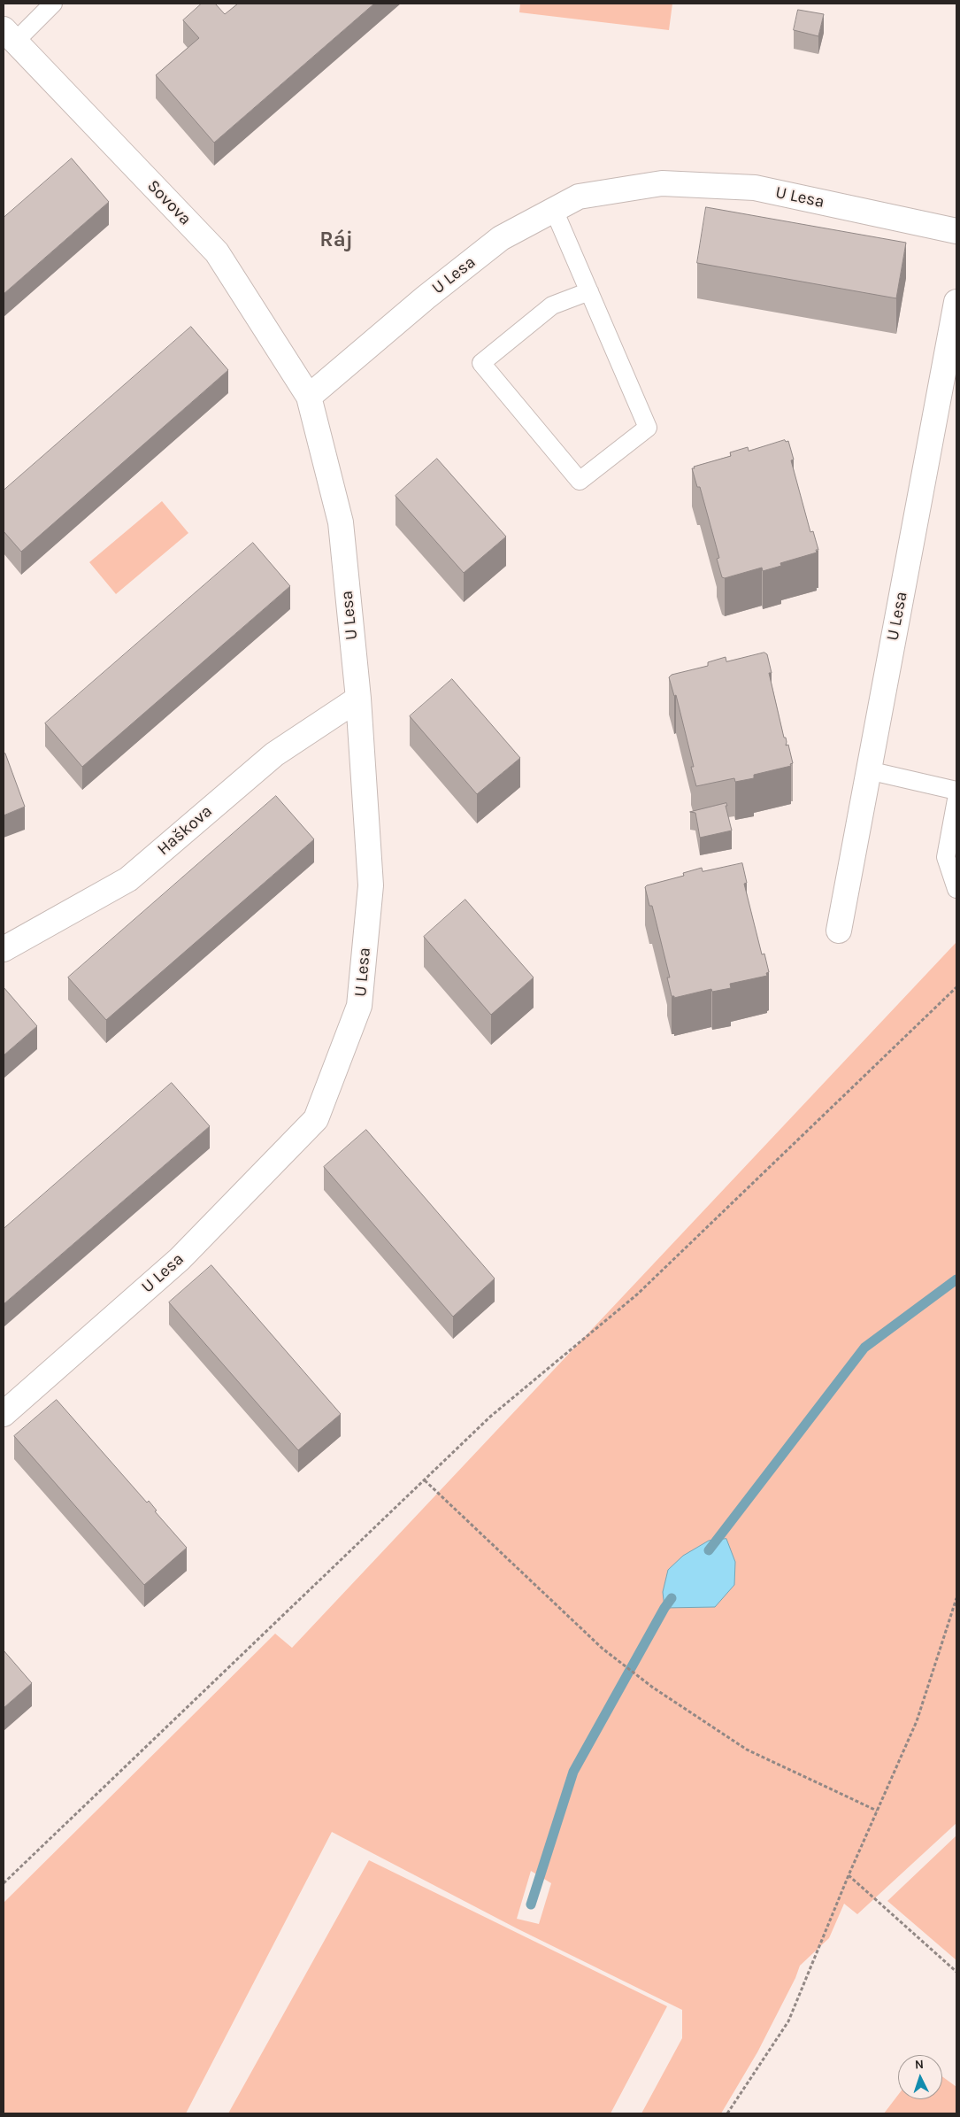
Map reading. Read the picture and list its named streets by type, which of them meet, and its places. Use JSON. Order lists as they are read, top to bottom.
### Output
{
  "streets": {
    "street": ["U Lesa", "Sovova", "Haškova"]
  },
  "crossings": [
    ["U Lesa", "Sovova"],
    ["U Lesa", "Haškova"]
  ],
  "districts": ["Ráj"],
  "north": "top"
}
